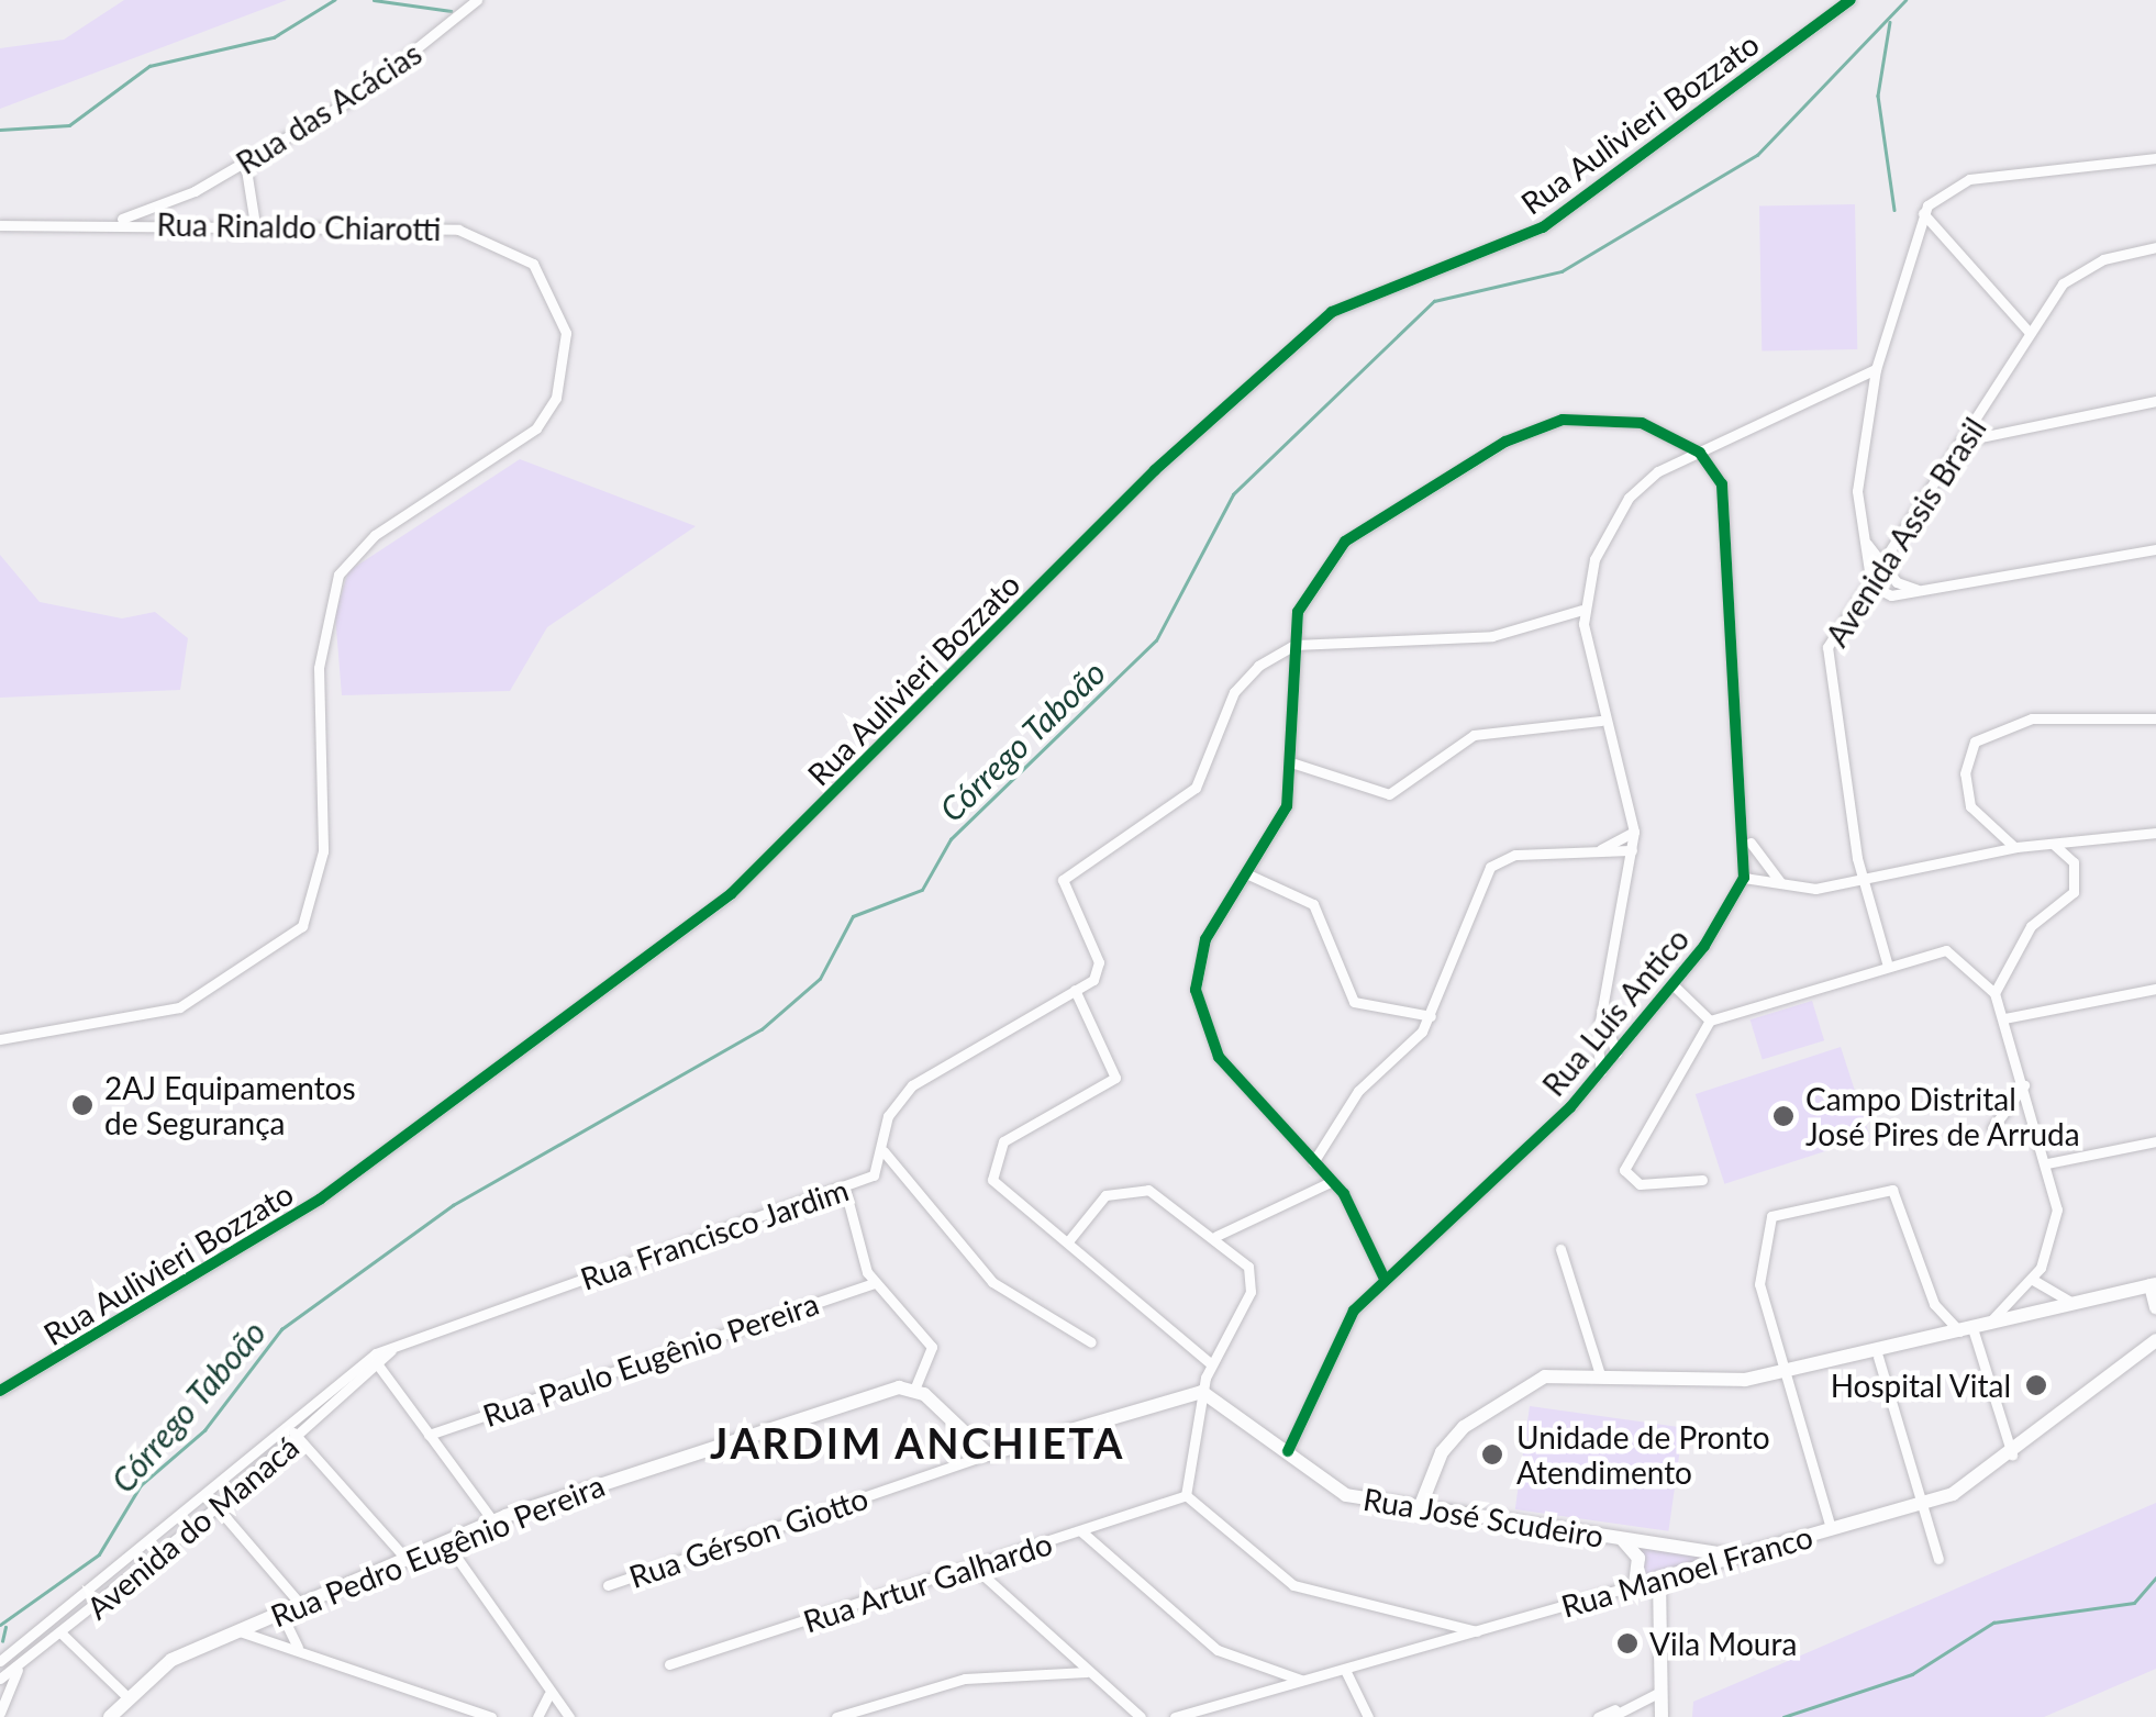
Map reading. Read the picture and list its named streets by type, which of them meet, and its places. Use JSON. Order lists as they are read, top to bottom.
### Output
{
  "streets": {
    "street": [
      "Rua das Acácias",
      "Rua Aulivieri Bozzato",
      "Rua Rinaldo Chiarotti",
      "Avenida Assis Brasil",
      "Rua Luís Antico",
      "Rua Francisco Jardim",
      "Rua Paulo Eugênio Pereira",
      "Rua José Scudeiro",
      "Avenida do Manacá",
      "Rua Gérson Giotto",
      "Rua Pedro Eugênio Pereira",
      "Rua Manoel Franco",
      "Rua Artur Galhardo"
    ]
  },
  "crossings": [
    ["Rua das Acácias", "Rua Rinaldo Chiarotti"],
    ["Rua Luís Antico", "Rua José Scudeiro"],
    ["Rua Francisco Jardim", "Avenida do Manacá"],
    ["Rua José Scudeiro", "Rua Gérson Giotto"],
    ["Rua José Scudeiro", "Rua Manoel Franco"]
  ],
  "districts": ["JARDIM ANCHIETA"],
  "water": ["Córrego Taboão"],
  "places": [
    "2AJ Equipamentos de Segurança",
    "Campo Distrital José Pires de Arruda",
    "Hospital Vital",
    "Unidade de Pronto Atendimento",
    "Vila Moura"
  ]
}
